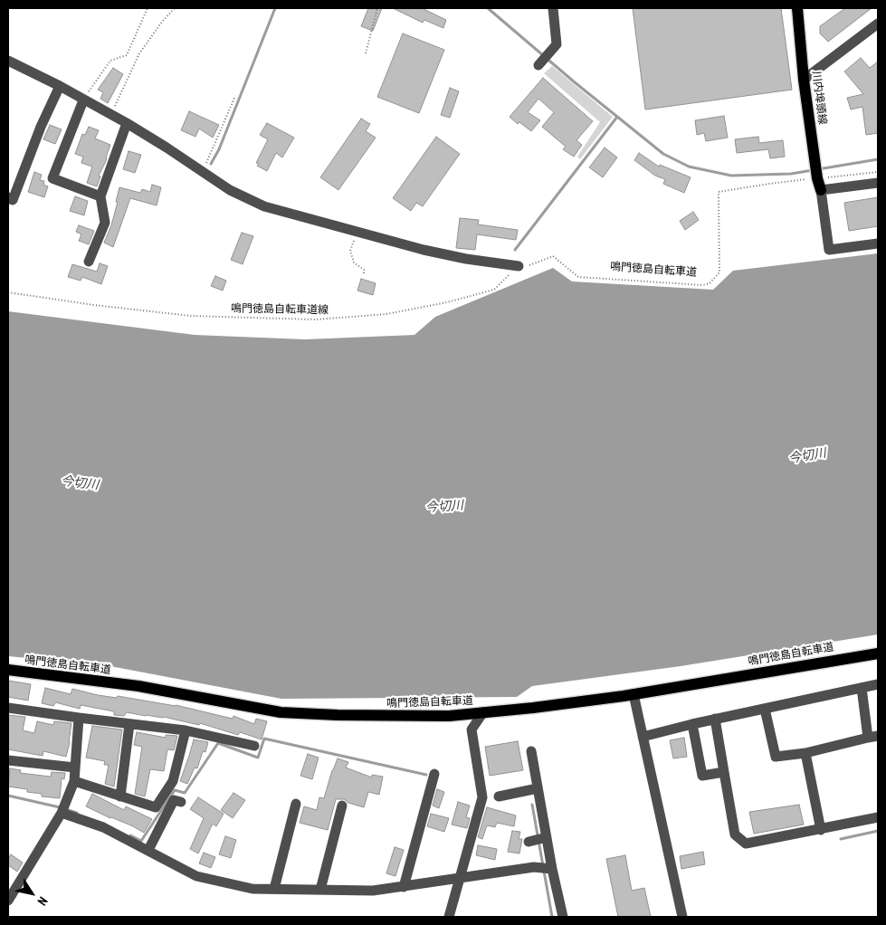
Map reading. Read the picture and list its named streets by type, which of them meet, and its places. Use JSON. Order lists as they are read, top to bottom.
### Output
{
  "streets": {
    "main road": ["川内埠頭線", "鳴門徳島自転車道"],
    "path": ["鳴門徳島自転車道線"]
  },
  "crossings": [
    ["川内埠頭線", "鳴門徳島自転車道"],
    ["鳴門徳島自転車道", "鳴門徳島自転車道線"]
  ],
  "water": ["今切川"],
  "north": "bottom right"
}
